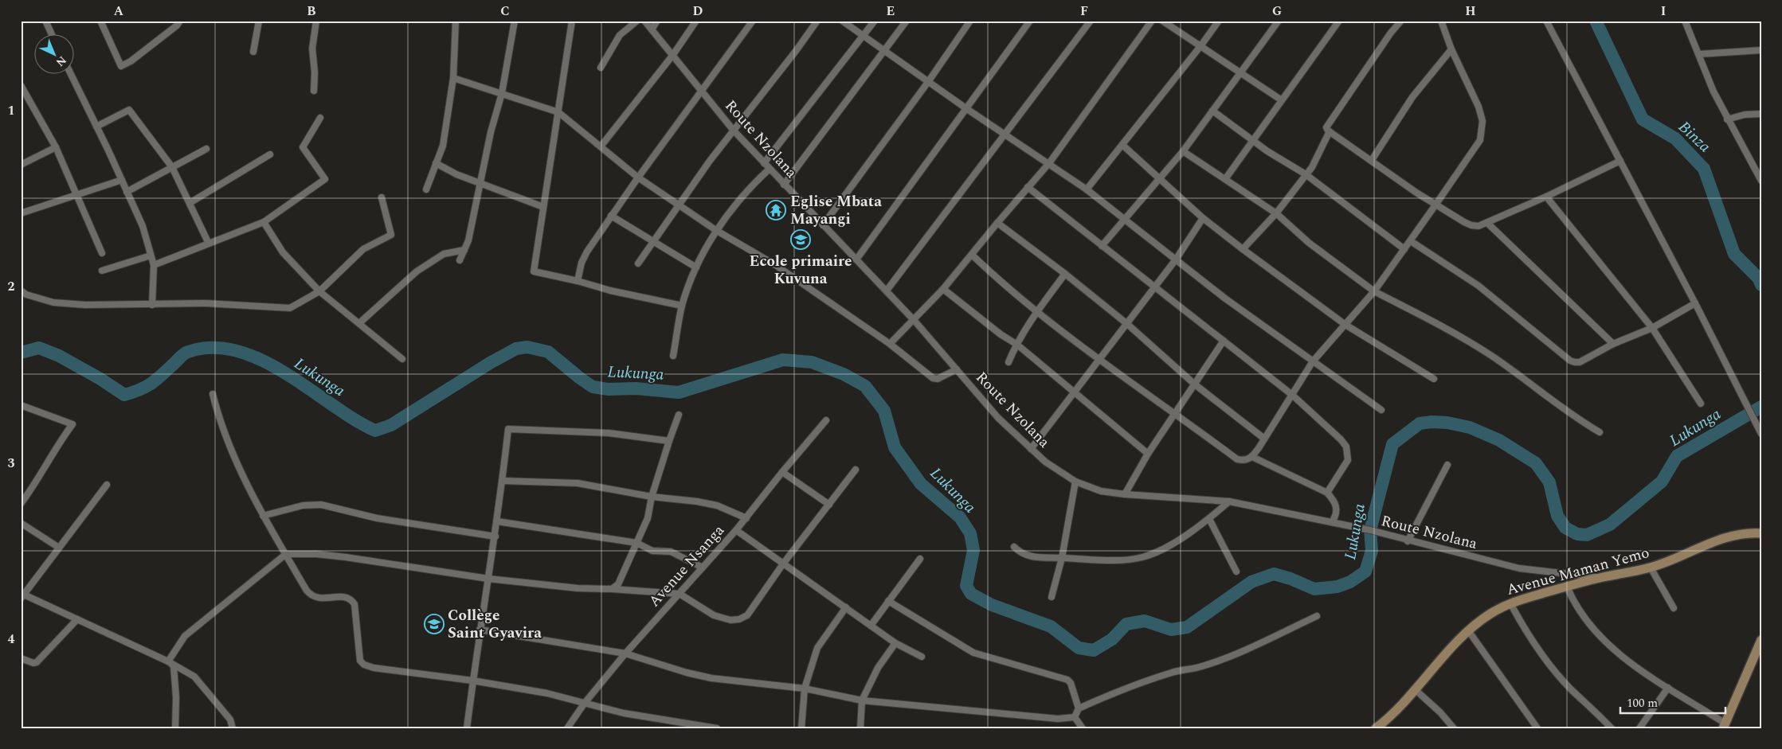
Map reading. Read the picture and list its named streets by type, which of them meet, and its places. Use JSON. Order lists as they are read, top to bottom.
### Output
{
  "streets": {
    "street": ["Route Nzolana", "Avenue Nsanga", "Avenue Maman Yemo"]
  },
  "crossings": [
    ["Route Nzolana", "Avenue Maman Yemo"]
  ],
  "water": ["Binza", "Lukunga"],
  "places": {
    "temple": ["Eglise Mbata Mayangi"],
    "school or university": ["Ecole primaire Kuvuna", "Collège Saint Gyavira"]
  },
  "scale_bar": "100 m",
  "north": "bottom right",
  "grid": {
    "columns": [
      "A",
      "B",
      "C",
      "D",
      "E",
      "F",
      "G",
      "H",
      "I"
    ],
    "rows": [
      "1",
      "2",
      "3",
      "4"
    ]
  }
}
